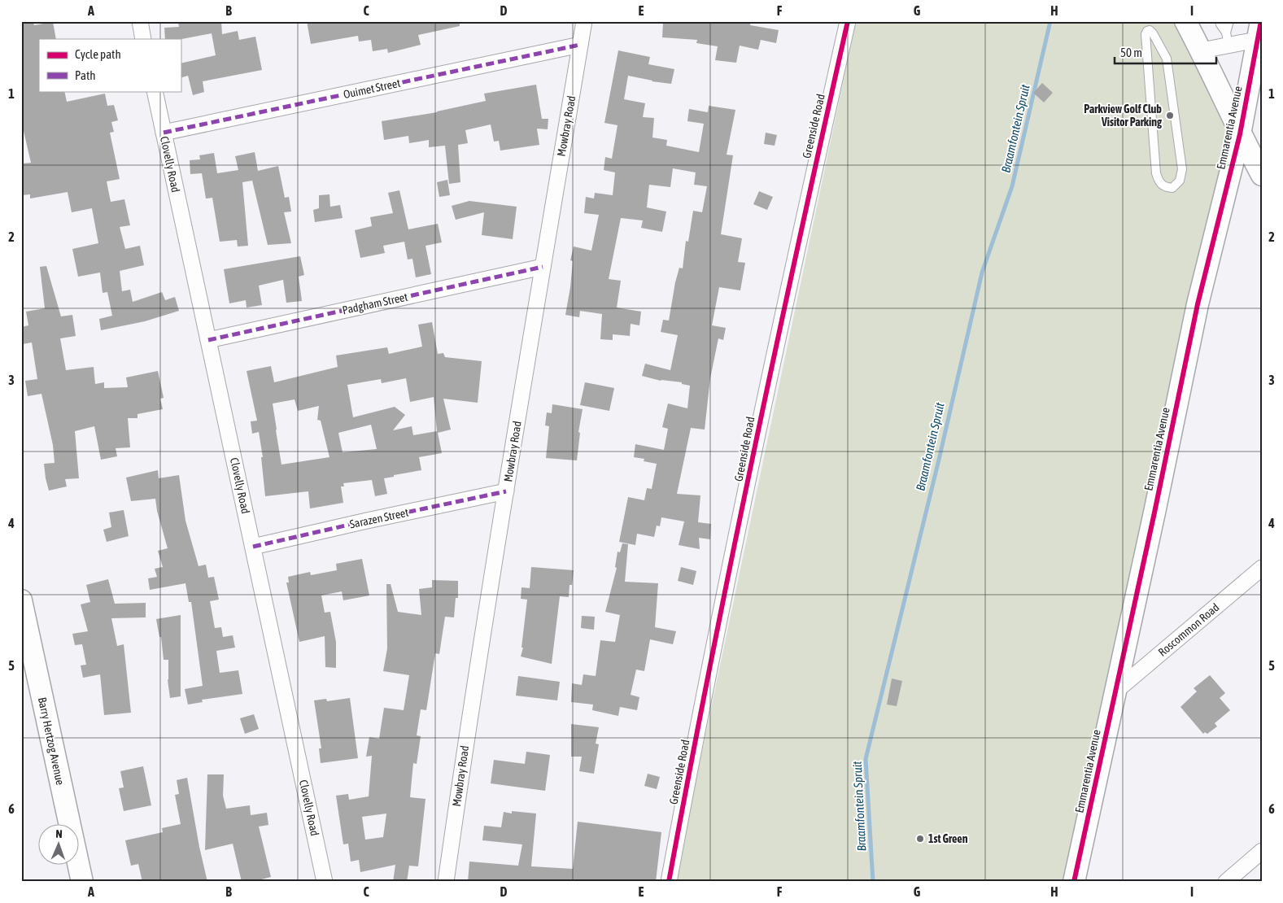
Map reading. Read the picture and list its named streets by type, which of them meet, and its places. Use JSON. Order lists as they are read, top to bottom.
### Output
{
  "streets": {
    "street": [
      "Ouimet Street",
      "Mowbray Road",
      "Greenside Road",
      "Emmarentia Avenue",
      "Clovelly Road",
      "Padgham Street",
      "Sarazen Street",
      "Roscommon Road",
      "Barry Hertzog Avenue"
    ]
  },
  "crossings": [
    ["Ouimet Street", "Mowbray Road"],
    ["Ouimet Street", "Clovelly Road"],
    ["Mowbray Road", "Padgham Street"],
    ["Mowbray Road", "Sarazen Street"],
    ["Emmarentia Avenue", "Roscommon Road"],
    ["Clovelly Road", "Padgham Street"],
    ["Clovelly Road", "Sarazen Street"]
  ],
  "water": ["Braamfontein Spruit"],
  "places": ["Parkview Golf Club Visitor Parking", "1st Green"],
  "legend": ["Cycle path", "Path"],
  "scale_bar": "50 m",
  "north": "top",
  "grid": {
    "columns": [
      "A",
      "B",
      "C",
      "D",
      "E",
      "F",
      "G",
      "H",
      "I"
    ],
    "rows": [
      "1",
      "2",
      "3",
      "4",
      "5",
      "6"
    ]
  }
}
